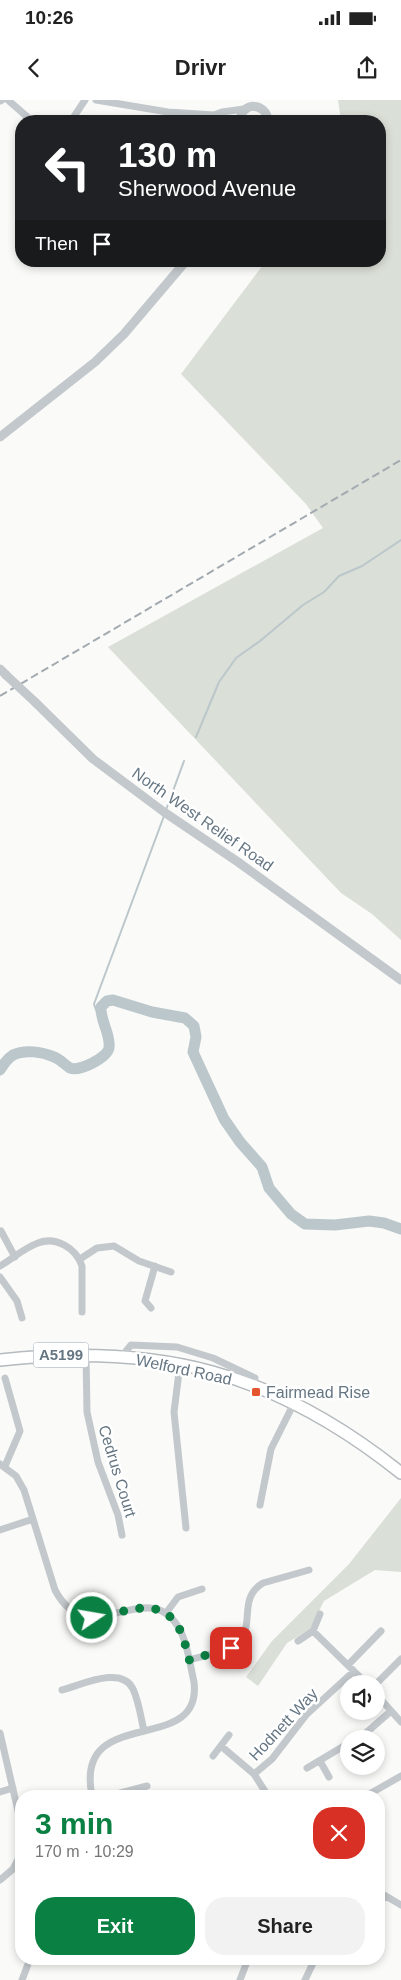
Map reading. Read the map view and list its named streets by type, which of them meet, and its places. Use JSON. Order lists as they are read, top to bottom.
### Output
{
  "streets": {
    "main road": ["A5199", "Welford Road"],
    "street": ["North West Relief Road", "Cedrus Court", "Hodnett Way"]
  },
  "crossings": [
    ["Welford Road", "Cedrus Court"]
  ],
  "places": {
    "transit": ["Fairmead Rise"]
  },
  "page": {
    "status": "10:26",
    "header": "Drivr",
    "turn": ["130 m", "Sherwood Avenue"],
    "then": "Then",
    "heading": ["3 min", "170 m · 10:29"],
    "buttons": ["Exit", "Share"]
  }
}
